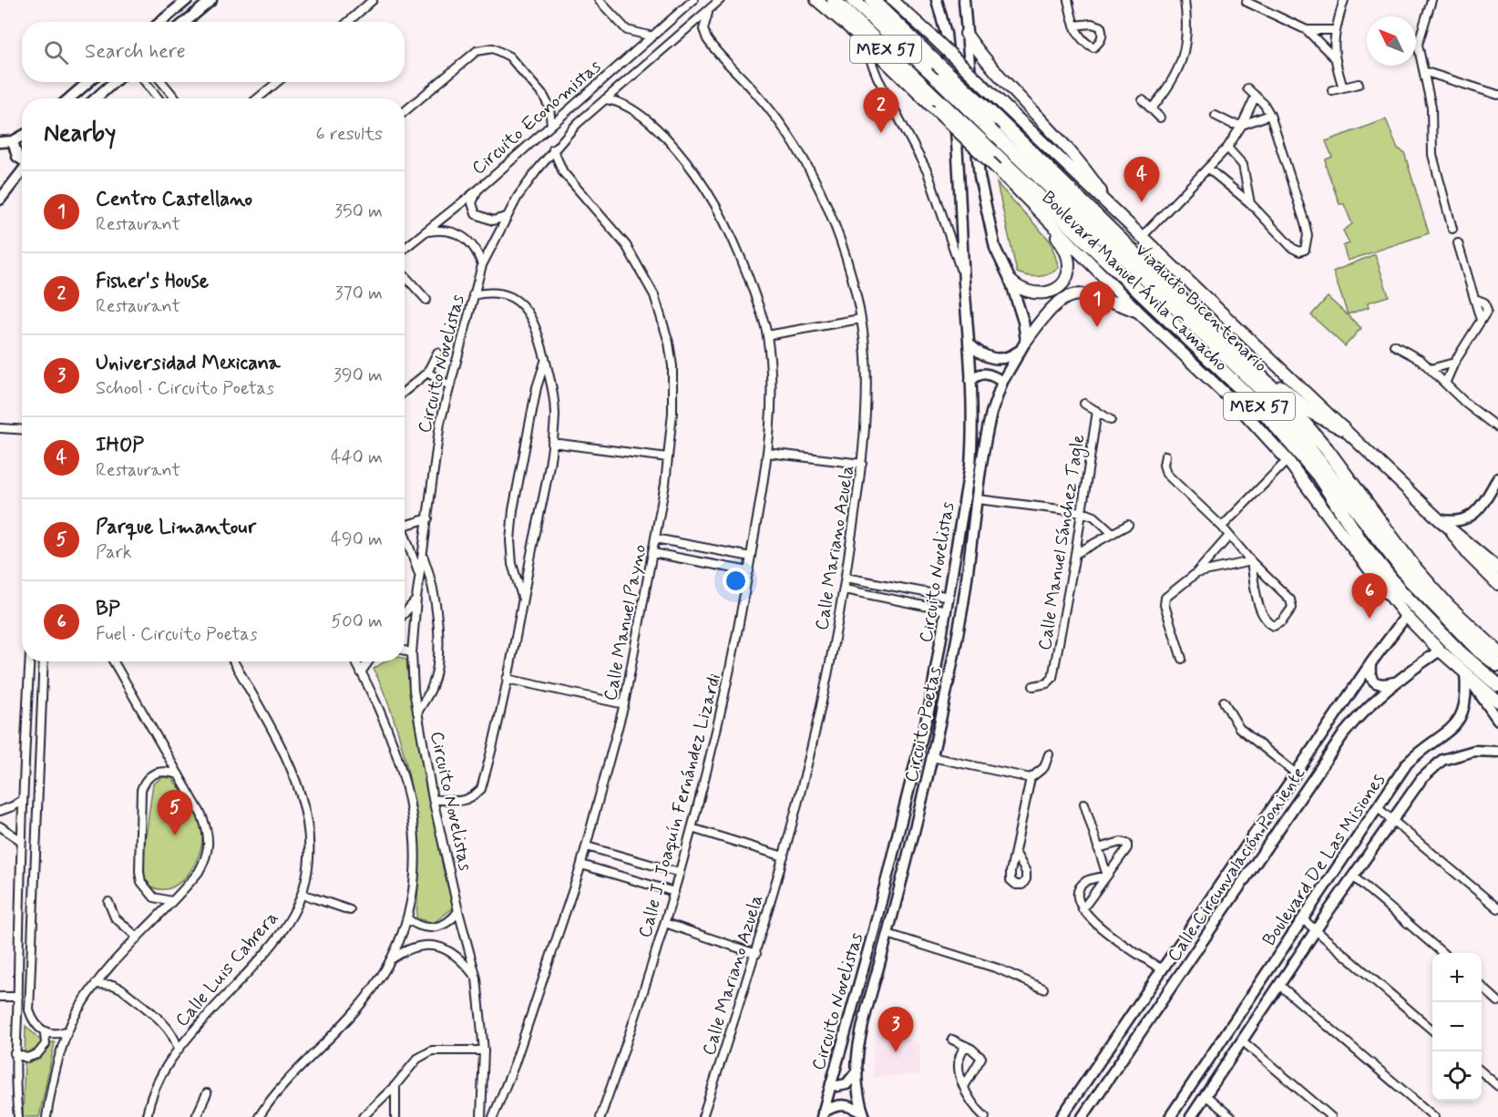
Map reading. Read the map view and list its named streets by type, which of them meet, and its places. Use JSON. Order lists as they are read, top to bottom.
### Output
{
  "streets": {
    "highway": ["MEX 57", "Boulevard Manuel Ávila Camacho", "Viaducto Bicentenario"],
    "main road": [
      "Circuito Novelistas",
      "Circuito Poetas",
      "Boulevard De Las Misiones",
      "Calle Circunvalación Poniente"
    ],
    "street": [
      "Circuito Economistas",
      "Calle Manuel Sánchez Tagle",
      "Calle Mariano Azuela",
      "Calle Manuel Payno",
      "Calle J. Joaquín Fernández Lizardi",
      "Calle Luis Cabrera"
    ]
  },
  "crossings": [
    ["Boulevard Manuel Ávila Camacho", "Circuito Novelistas"],
    ["Boulevard Manuel Ávila Camacho", "Boulevard De Las Misiones"],
    ["Boulevard Manuel Ávila Camacho", "Calle Circunvalación Poniente"],
    ["Circuito Novelistas", "Calle Mariano Azuela"],
    ["Circuito Novelistas", "Calle Manuel Payno"],
    ["Circuito Novelistas", "Calle J. Joaquín Fernández Lizardi"]
  ],
  "north": "top left",
  "page": {
    "search": "Search here",
    "pins": [
      "2",
      "4",
      "1",
      "6",
      "5",
      "3"
    ],
    "heading": ["Nearby", "6 results"],
    "list": [
      {
        "mark": "1",
        "name": "Centro Castellano",
        "note": "Restaurant",
        "value": "350 m"
      },
      {
        "mark": "2",
        "name": "Fisher's House",
        "note": "Restaurant",
        "value": "370 m"
      },
      {
        "mark": "3",
        "name": "Universidad Mexicana",
        "note": "School · Circuito Poetas",
        "value": "390 m"
      },
      {
        "mark": "4",
        "name": "IHOP",
        "note": "Restaurant",
        "value": "440 m"
      },
      {
        "mark": "5",
        "name": "Parque Limantour",
        "note": "Park",
        "value": "490 m"
      },
      {
        "mark": "6",
        "name": "BP",
        "note": "Fuel · Circuito Poetas",
        "value": "500 m"
      }
    ],
    "map_buttons": ["+", "−"]
  }
}
